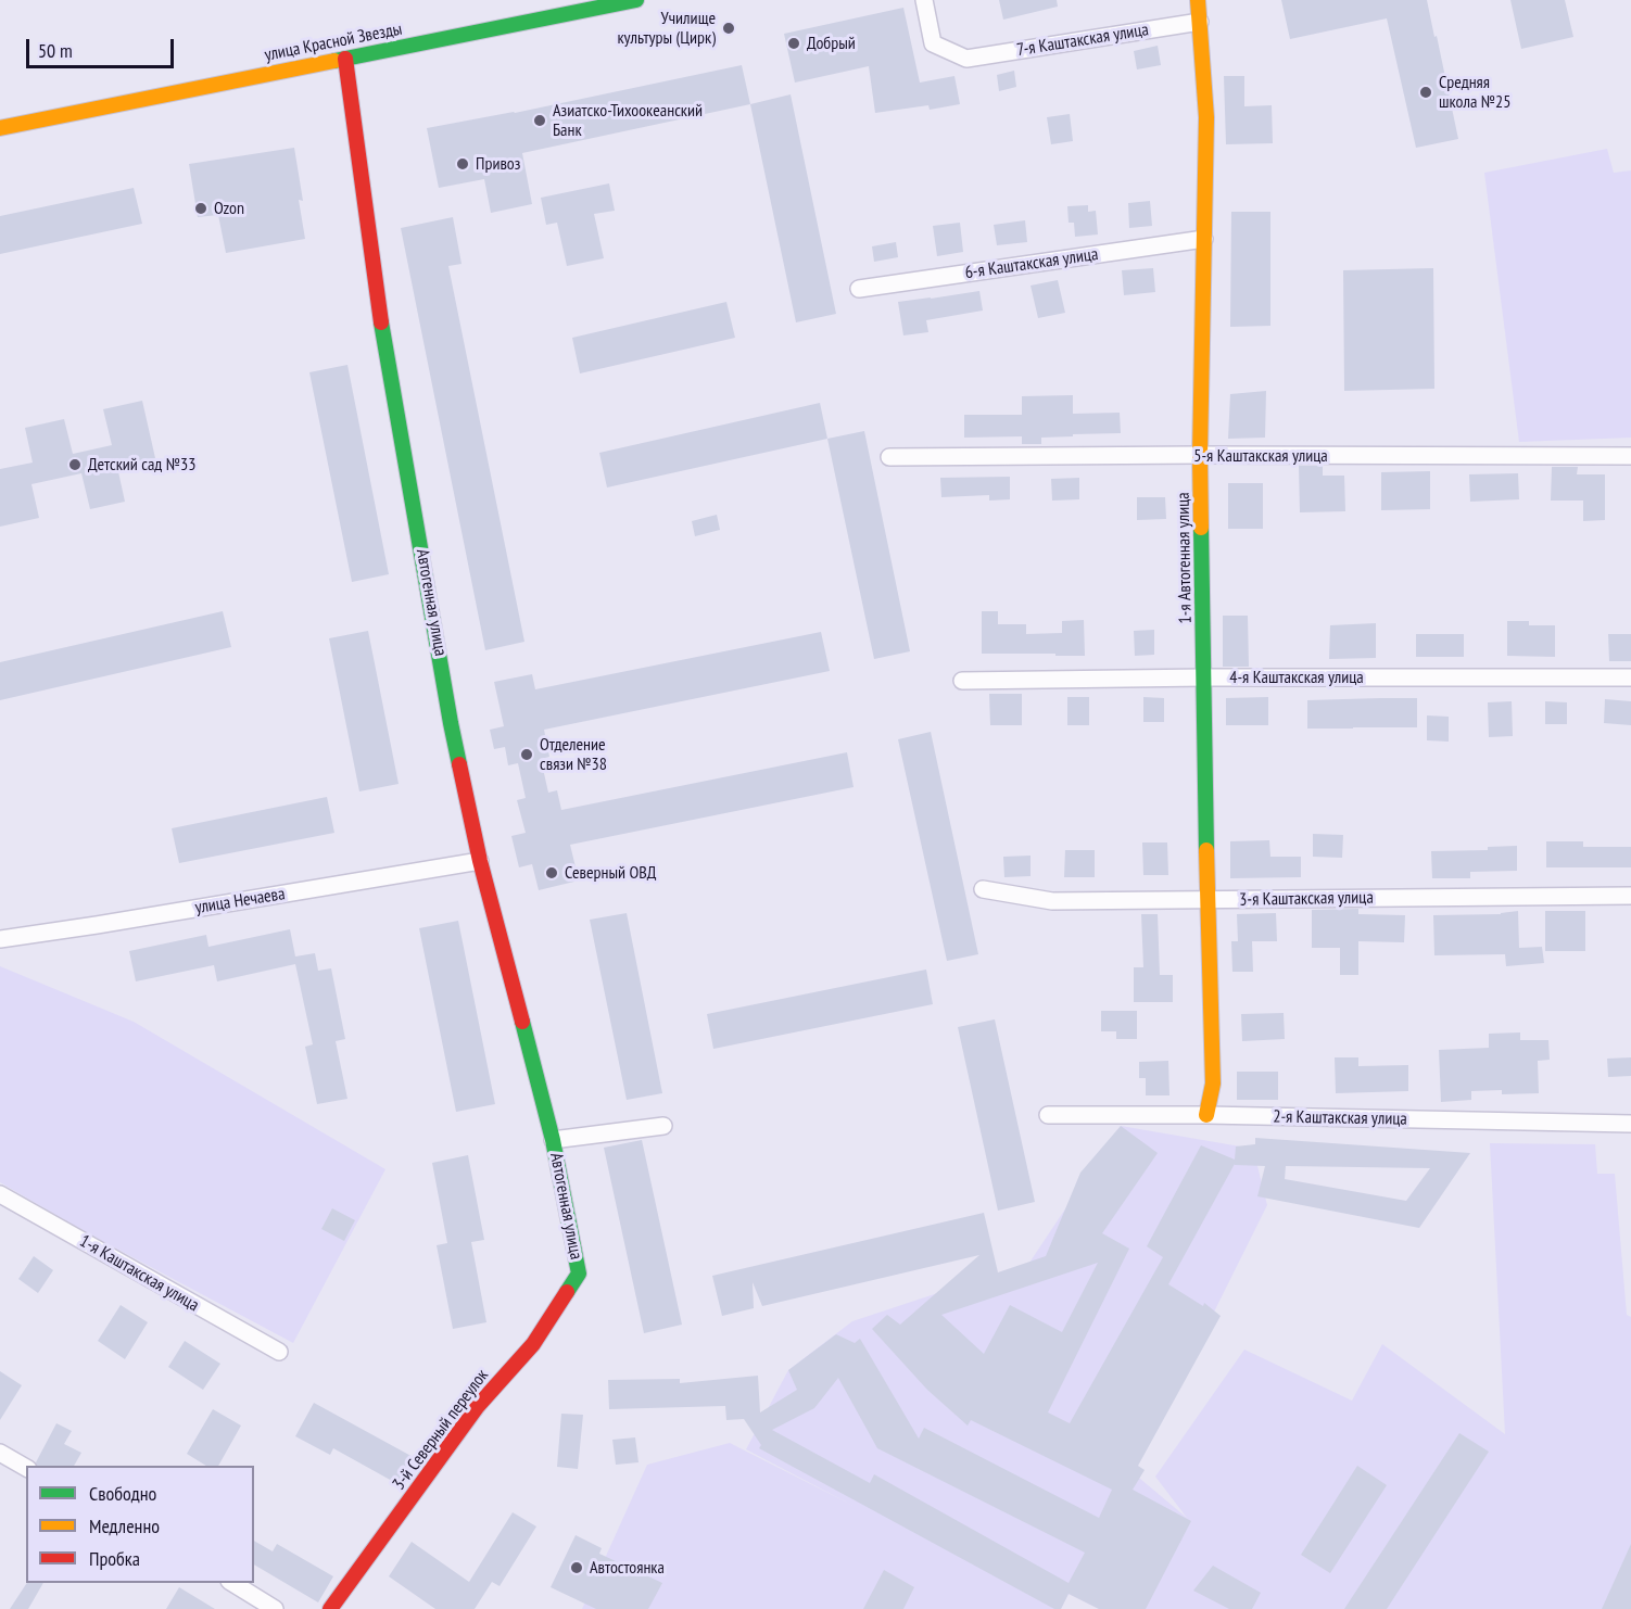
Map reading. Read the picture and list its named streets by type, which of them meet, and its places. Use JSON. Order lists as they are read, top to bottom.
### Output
{
  "streets": {
    "street": [
      "7-я Каштакская улица",
      "улица Красной Звезды",
      "6-я Каштакская улица",
      "5-я Каштакская улица",
      "1-я Автогенная улица",
      "Автогенная улица",
      "4-я Каштакская улица",
      "3-я Каштакская улица",
      "улица Нечаева",
      "2-я Каштакская улица",
      "1-я Каштакская улица",
      "3-й Северный переулок"
    ]
  },
  "crossings": [
    ["7-я Каштакская улица", "1-я Автогенная улица"],
    ["улица Красной Звезды", "Автогенная улица"],
    ["6-я Каштакская улица", "1-я Автогенная улица"],
    ["5-я Каштакская улица", "1-я Автогенная улица"],
    ["1-я Автогенная улица", "4-я Каштакская улица"],
    ["1-я Автогенная улица", "3-я Каштакская улица"],
    ["1-я Автогенная улица", "2-я Каштакская улица"],
    ["Автогенная улица", "улица Нечаева"],
    ["Автогенная улица", "3-й Северный переулок"]
  ],
  "places": [
    "Училище культуры (Цирк)",
    "Добрый",
    "Средняя школа №25",
    "Азиатско-Тихоокеанский Банк",
    "Привоз",
    "Ozon",
    "Детский сад №33",
    "Отделение связи №38",
    "Северный ОВД",
    "Автостоянка"
  ],
  "legend": ["Свободно", "Медленно", "Пробка"],
  "scale_bar": "50 m"
}
